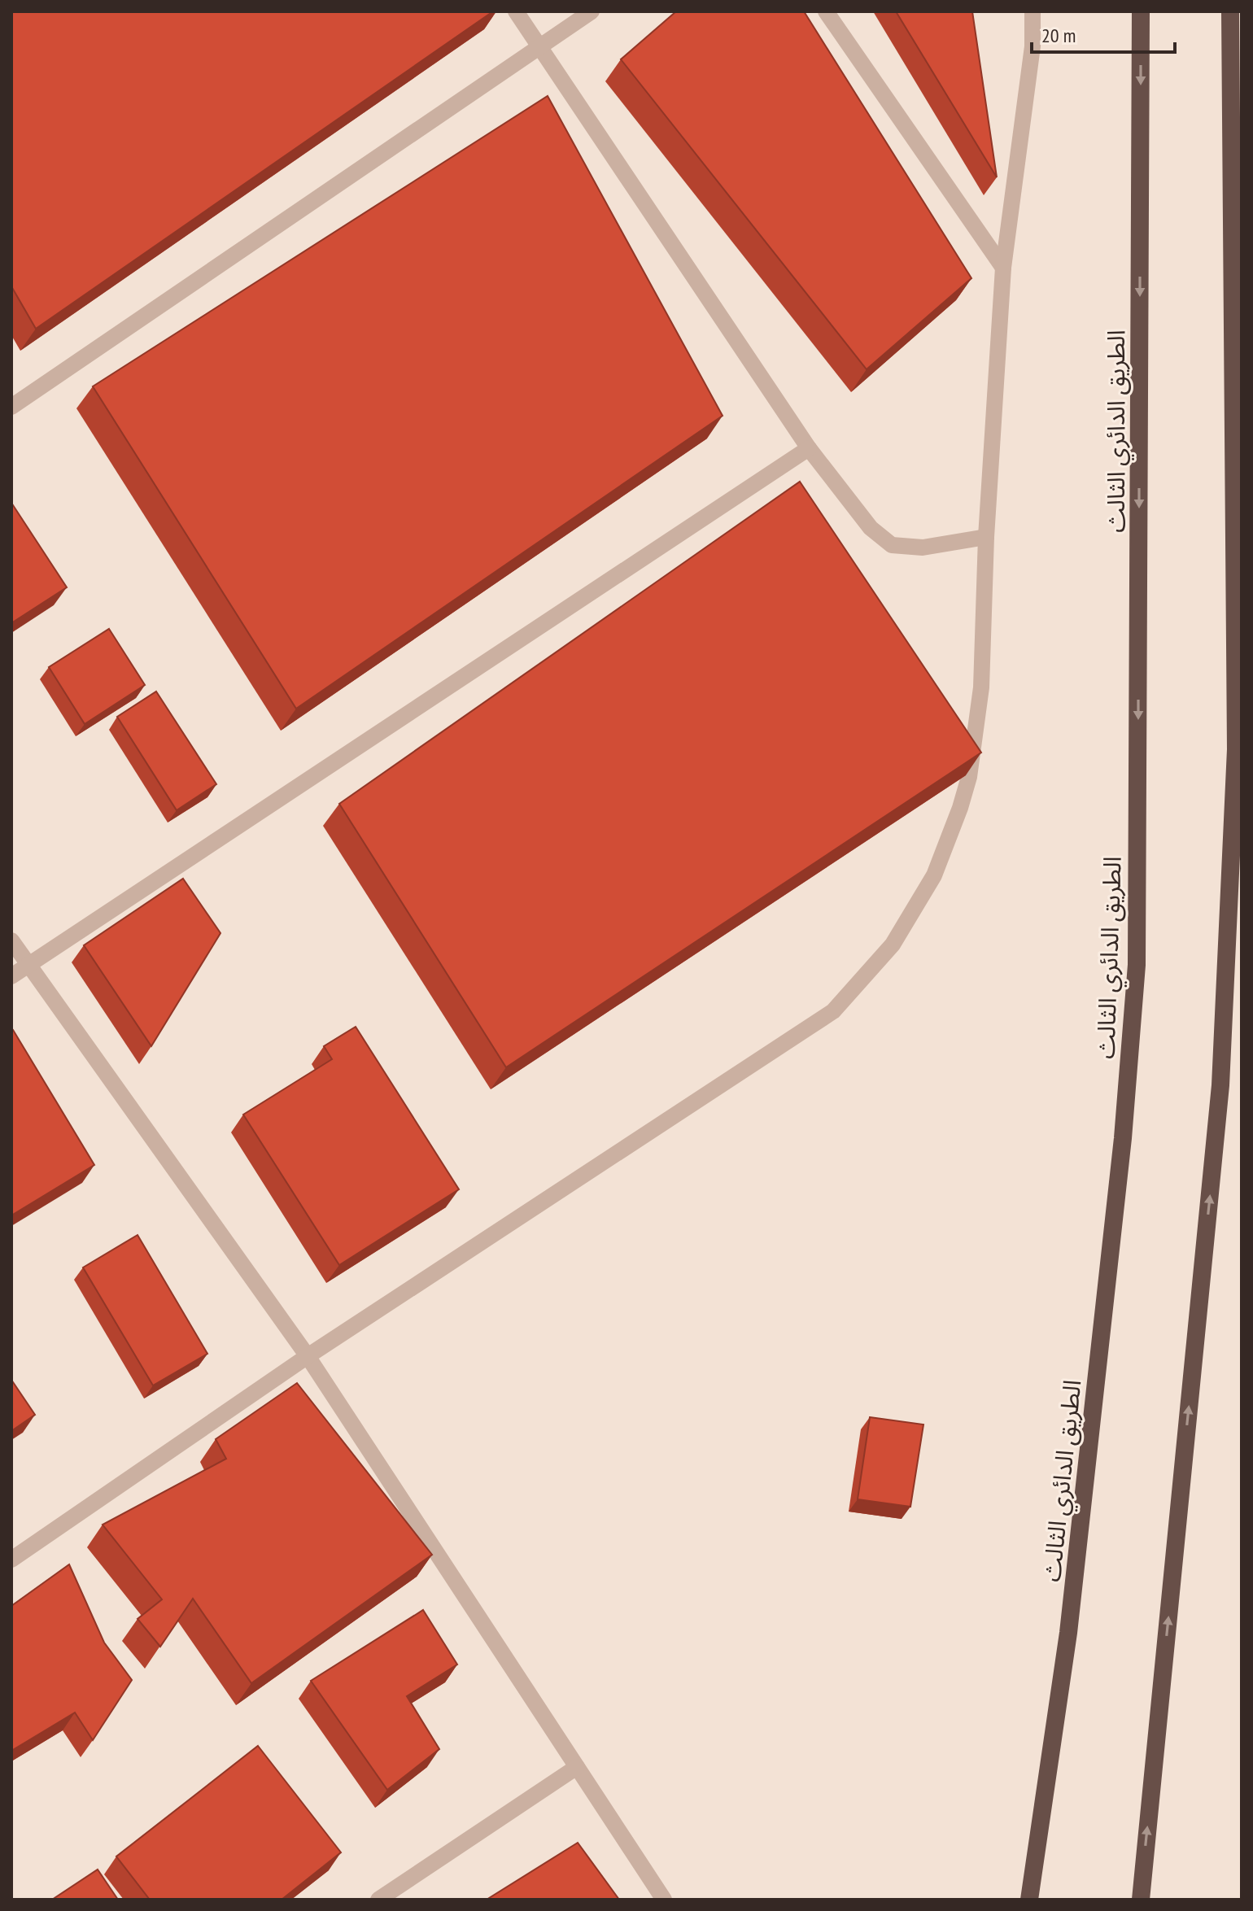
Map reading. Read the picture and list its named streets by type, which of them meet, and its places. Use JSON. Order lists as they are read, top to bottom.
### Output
{
  "streets": {
    "highway": ["الطريق الدائري الثالث"]
  },
  "scale_bar": "20 m"
}
